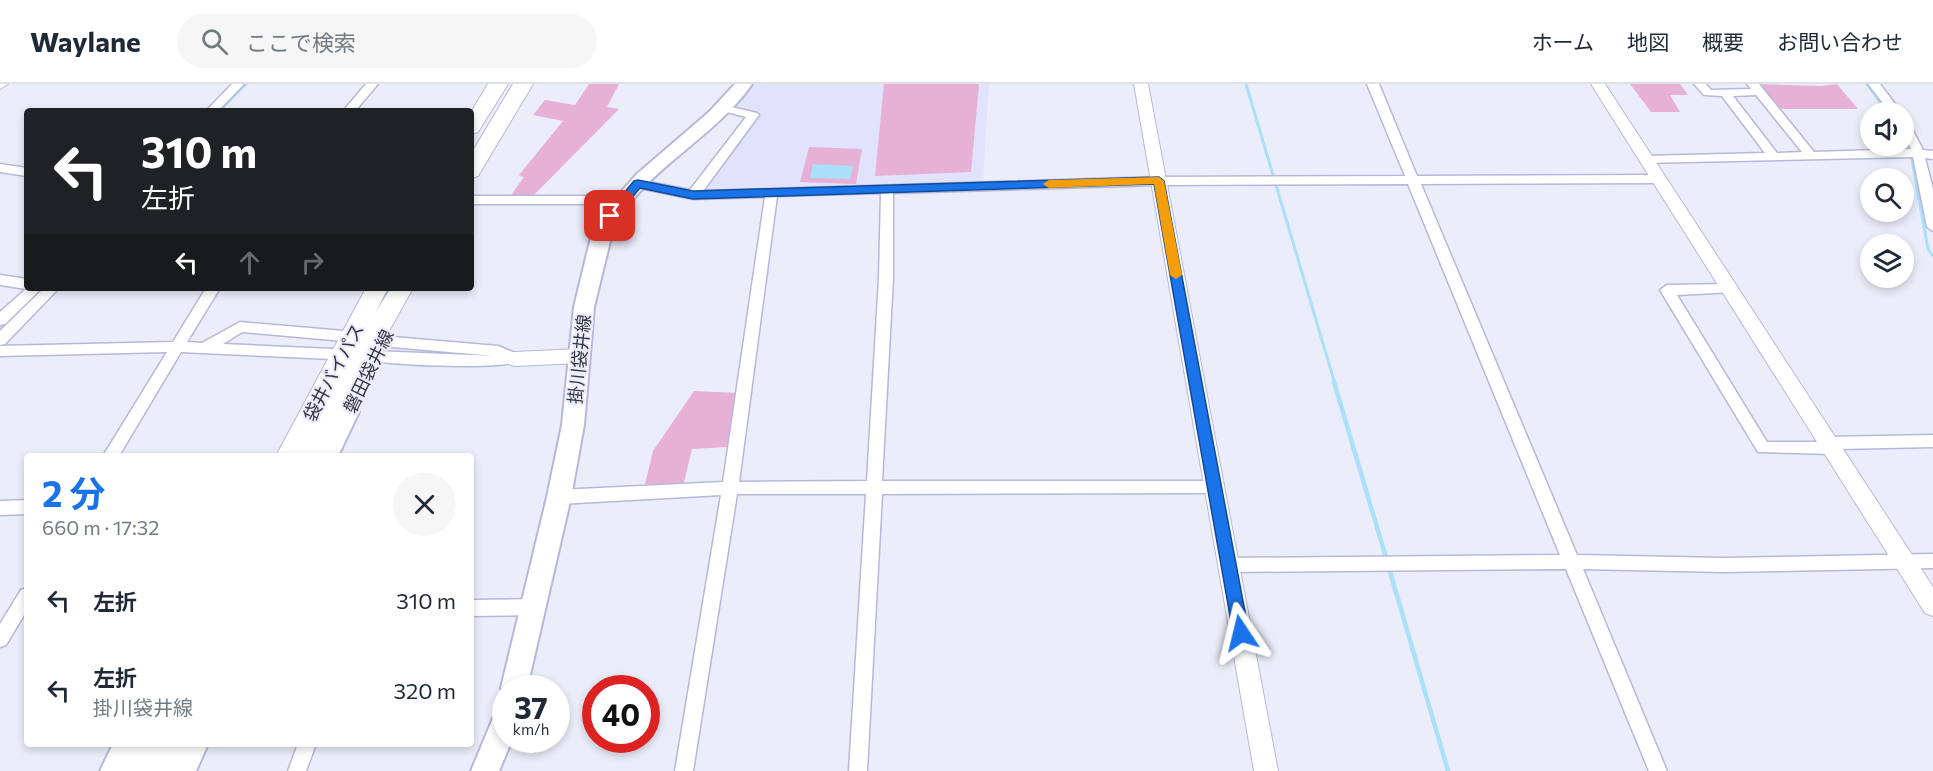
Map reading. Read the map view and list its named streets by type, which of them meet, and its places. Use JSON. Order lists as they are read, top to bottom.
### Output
{
  "streets": {
    "highway": ["袋井バイパス"],
    "main road": ["掛川袋井線", "磐田袋井線"]
  },
  "page": {
    "header": "Waylane",
    "search": "ここで検索",
    "nav": [
      "ホーム",
      "地図",
      "概要",
      "お問い合わせ"
    ],
    "turn": ["310 m", "左折"],
    "heading": ["2 分", "660 m · 17:32"],
    "list": [
      {
        "name": "左折",
        "value": "310 m"
      },
      {
        "name": "左折",
        "note": "掛川袋井線",
        "value": "320 m"
      }
    ],
    "speed": "37 km/h",
    "limit": "40"
  }
}
